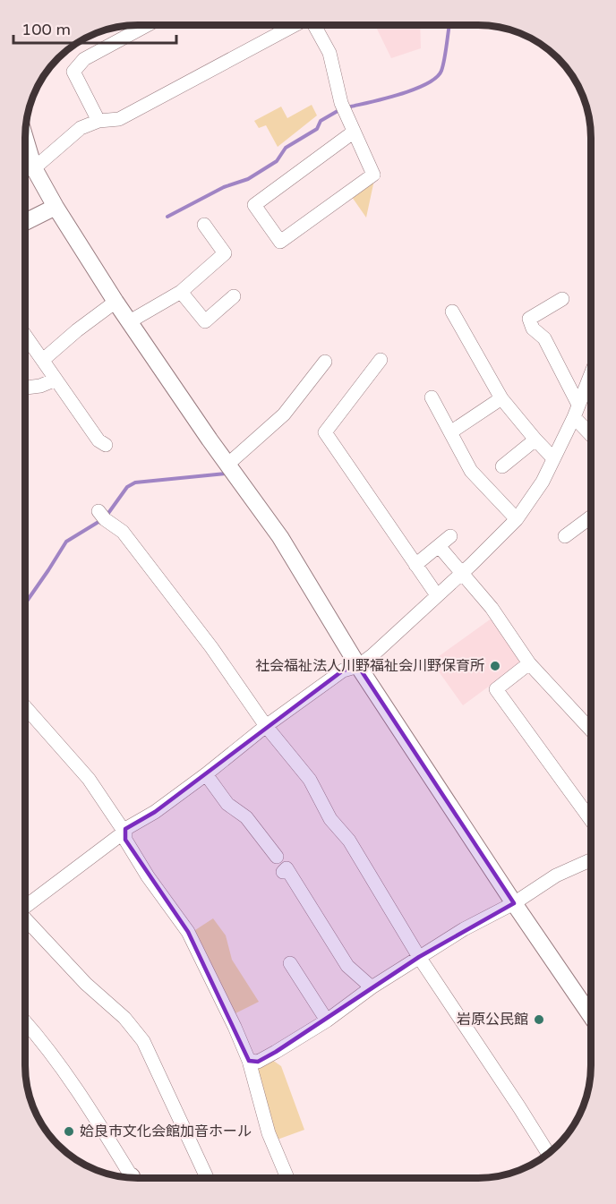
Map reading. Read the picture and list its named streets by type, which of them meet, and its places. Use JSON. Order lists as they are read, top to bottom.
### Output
{
  "places": ["社会福祉法人川野福祉会川野保育所", "岩原公民館", "姶良市文化会館加音ホール"],
  "scale_bar": "100 m"
}
